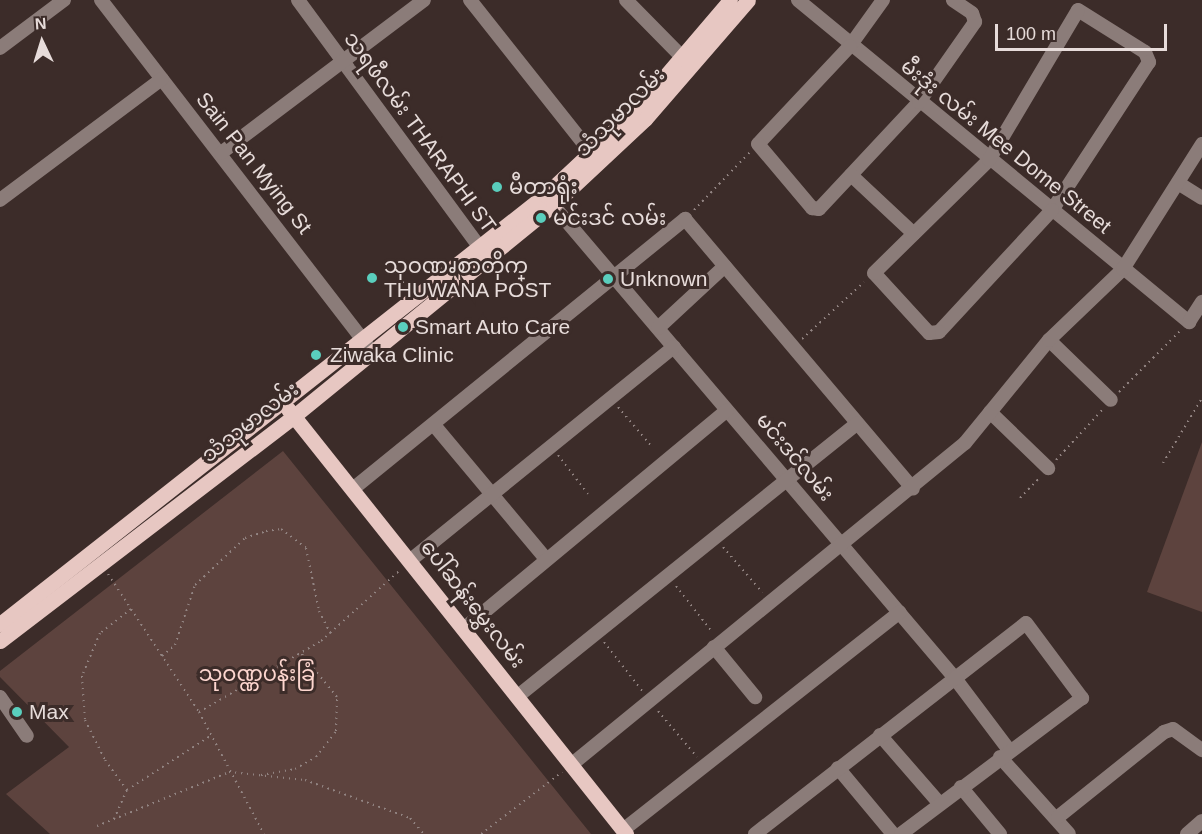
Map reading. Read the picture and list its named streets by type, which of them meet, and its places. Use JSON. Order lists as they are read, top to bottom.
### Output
{
  "streets": {
    "main road": ["သံသုမာလမ်း", "ပေါ်ဆန်းမွှေးလမ်း"],
    "street": [
      "သရဖီလမ်း THARAPHI ST",
      "မီးဒုံး လမ်း Mee Dome Street",
      "Sain Pan Mying St",
      "မင်းဒင်လမ်း"
    ]
  },
  "crossings": [
    ["သံသုမာလမ်း", "သရဖီလမ်း THARAPHI ST"],
    ["သံသုမာလမ်း", "Sain Pan Mying St"],
    ["သံသုမာလမ်း", "မင်းဒင်လမ်း"],
    ["သံသုမာလမ်း", "ပေါ်ဆန်းမွှေးလမ်း"]
  ],
  "parks": ["သုဝဏ္ဏပန်းခြံ"],
  "places": [
    "မီတာရုံး",
    "မင်းဒင် လမ်း",
    "သုဝဏၧစာတိုက္ THUWANA POST",
    "Unknown",
    "Smart Auto Care",
    "Ziwaka Clinic",
    "Max"
  ],
  "scale_bar": "100 m",
  "north": "top"
}
